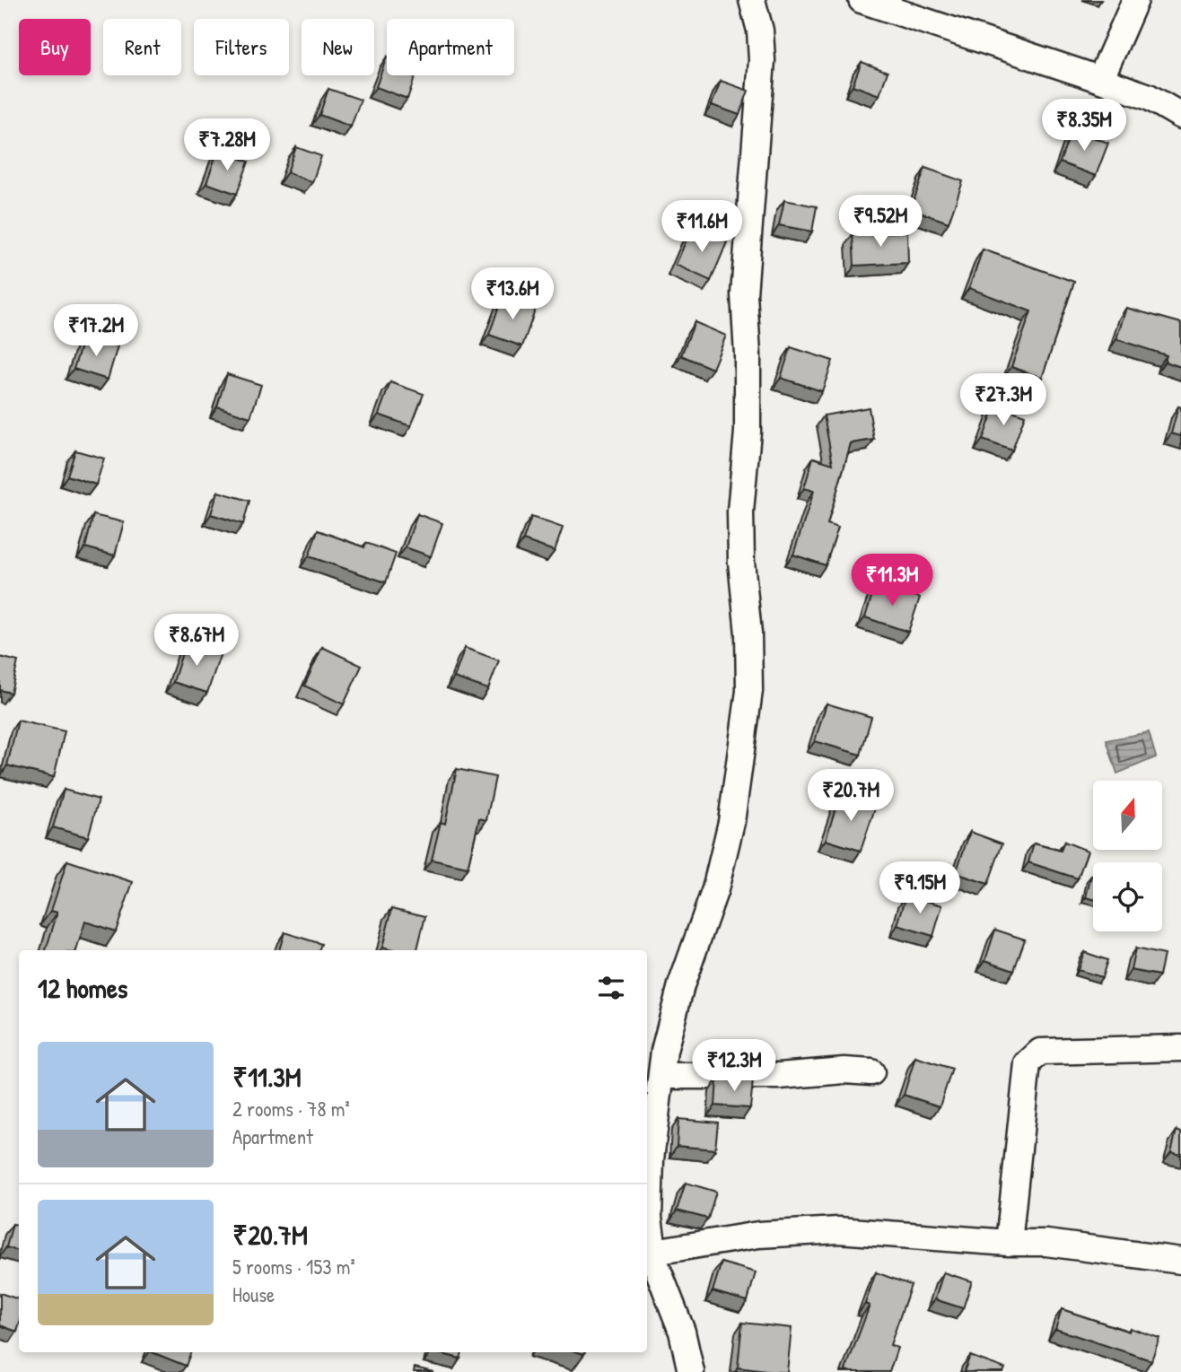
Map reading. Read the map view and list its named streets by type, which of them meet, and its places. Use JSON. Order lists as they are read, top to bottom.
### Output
{
  "north": "top",
  "page": {
    "chip": [
      "Buy",
      "Rent",
      "Filters",
      "New",
      "Apartment"
    ],
    "price": [
      "₹8.35M",
      "₹7.28M",
      "₹9.52M",
      "₹11.6M",
      "₹13.6M",
      "₹17.2M",
      "₹27.3M",
      "₹11.3M",
      "₹8.67M",
      "₹20.7M",
      "₹9.15M",
      "₹12.3M"
    ],
    "heading": "12 homes",
    "list": [
      {
        "name": "₹11.3M",
        "note": "2 rooms · 78 m² · Apartment"
      },
      {
        "name": "₹20.7M",
        "note": "5 rooms · 153 m² · House"
      }
    ]
  }
}
